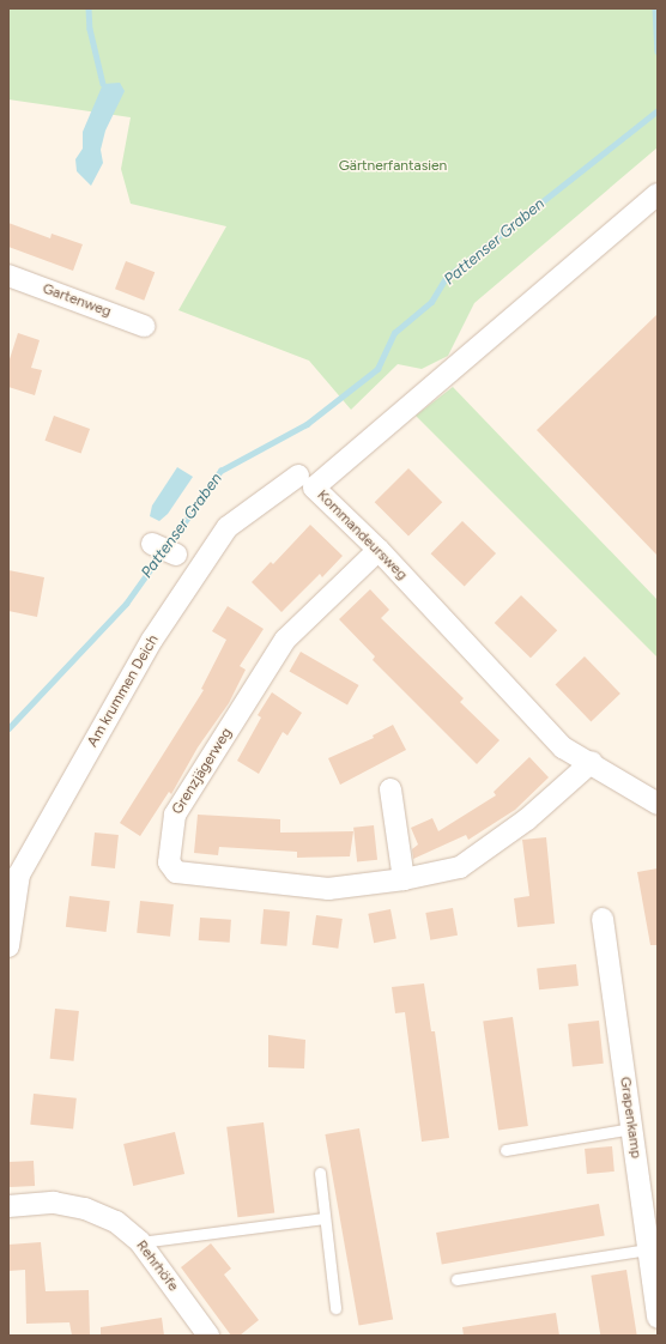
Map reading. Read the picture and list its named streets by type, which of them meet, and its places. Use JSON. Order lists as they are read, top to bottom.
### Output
{
  "streets": {
    "street": [
      "Gartenweg",
      "Kommandeursweg",
      "Am krummen Deich",
      "Grenzjägerweg",
      "Grapenkamp",
      "Rehrhöfe"
    ]
  },
  "crossings": [
    ["Kommandeursweg", "Grenzjägerweg"]
  ],
  "water": ["Pattenser Graben"],
  "parks": ["Gärtnerfantasien"]
}
